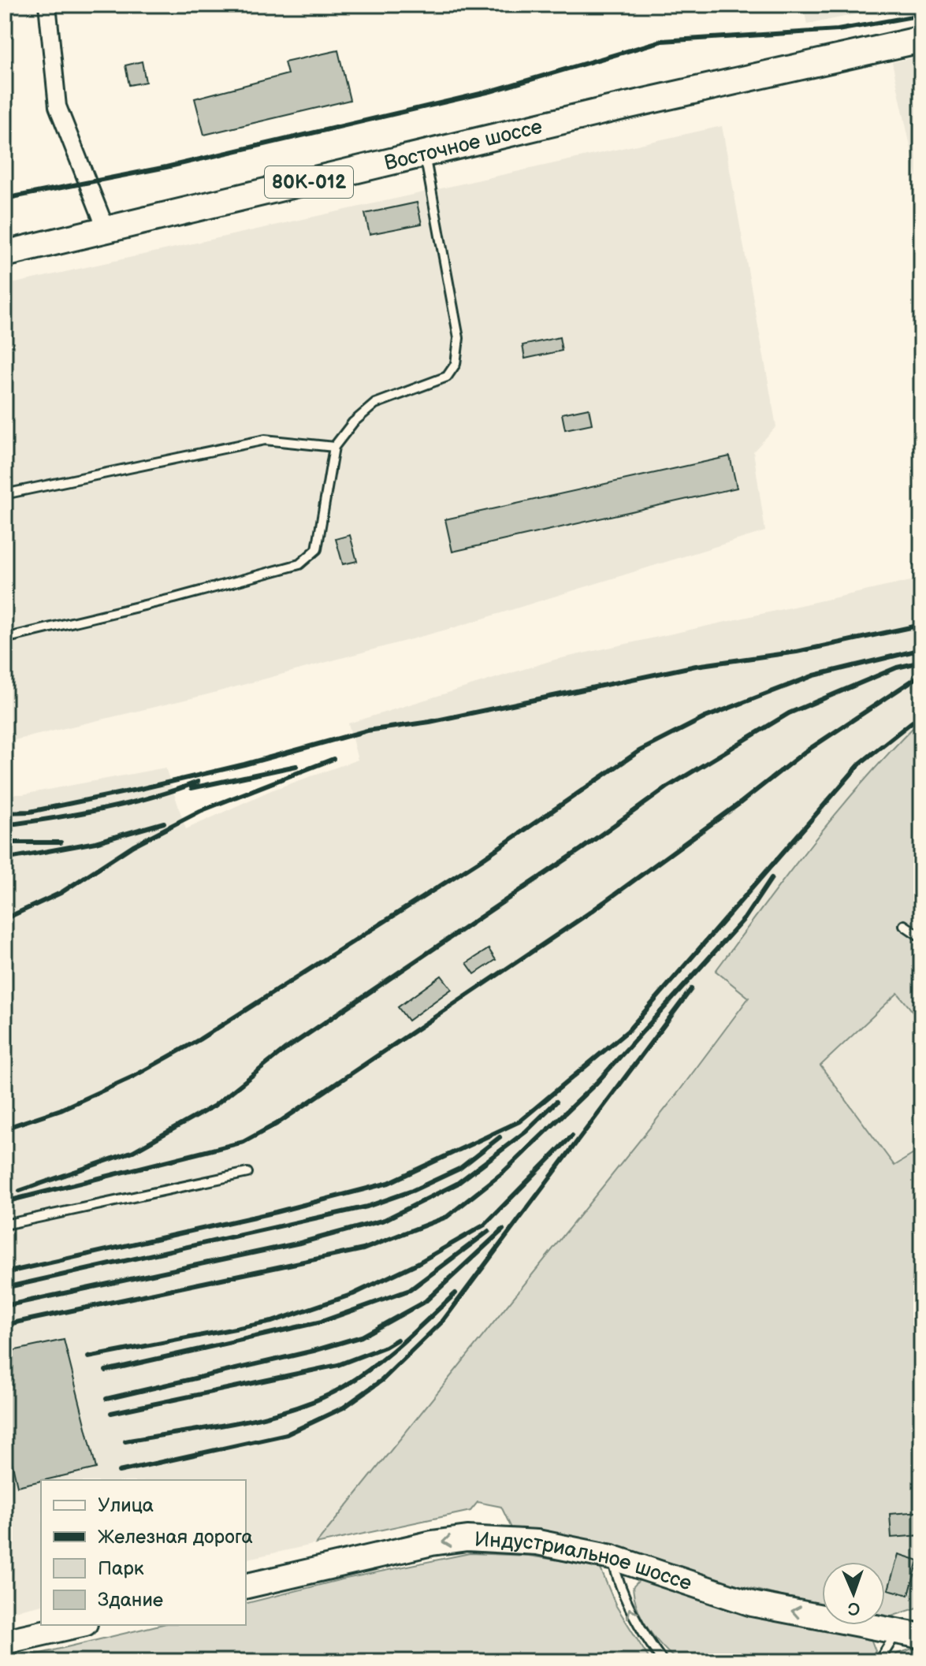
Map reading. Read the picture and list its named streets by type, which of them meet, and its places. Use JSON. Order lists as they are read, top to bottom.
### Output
{
  "streets": {
    "main road": ["Восточное шоссе", "80К-012", "Индустриальное шоссе"]
  },
  "one_way": ["Индустриальное шоссе"],
  "legend": [
    "Улица",
    "Железная дорога",
    "Парк",
    "Здание"
  ],
  "north": "bottom"
}
